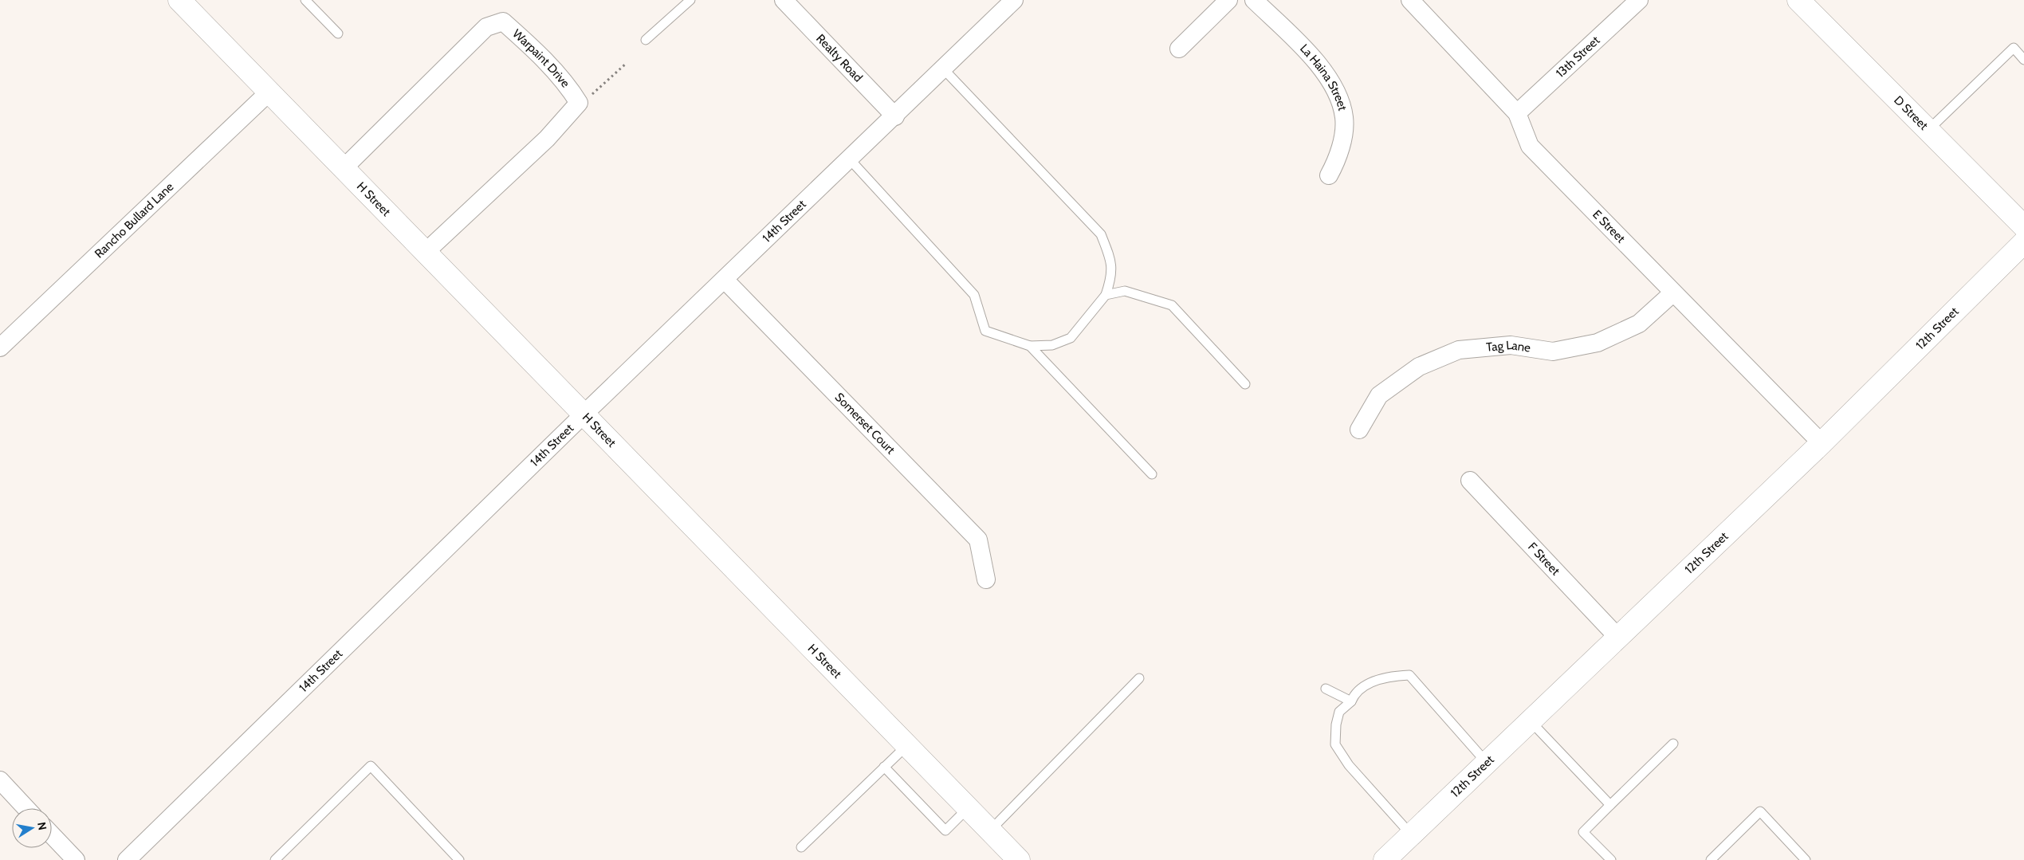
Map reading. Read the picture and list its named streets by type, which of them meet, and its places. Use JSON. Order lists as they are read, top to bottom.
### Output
{
  "streets": {
    "street": [
      "13th Street",
      "Realty Road",
      "Warpaint Drive",
      "La Haina Street",
      "D Street",
      "H Street",
      "Rancho Bullard Lane",
      "14th Street",
      "E Street",
      "12th Street",
      "Tag Lane",
      "Somerset Court",
      "F Street"
    ]
  },
  "crossings": [
    ["13th Street", "E Street"],
    ["Realty Road", "14th Street"],
    ["Warpaint Drive", "H Street"],
    ["H Street", "Rancho Bullard Lane"],
    ["H Street", "14th Street"],
    ["14th Street", "Somerset Court"],
    ["E Street", "12th Street"],
    ["E Street", "Tag Lane"],
    ["12th Street", "F Street"]
  ],
  "north": "right"
}
